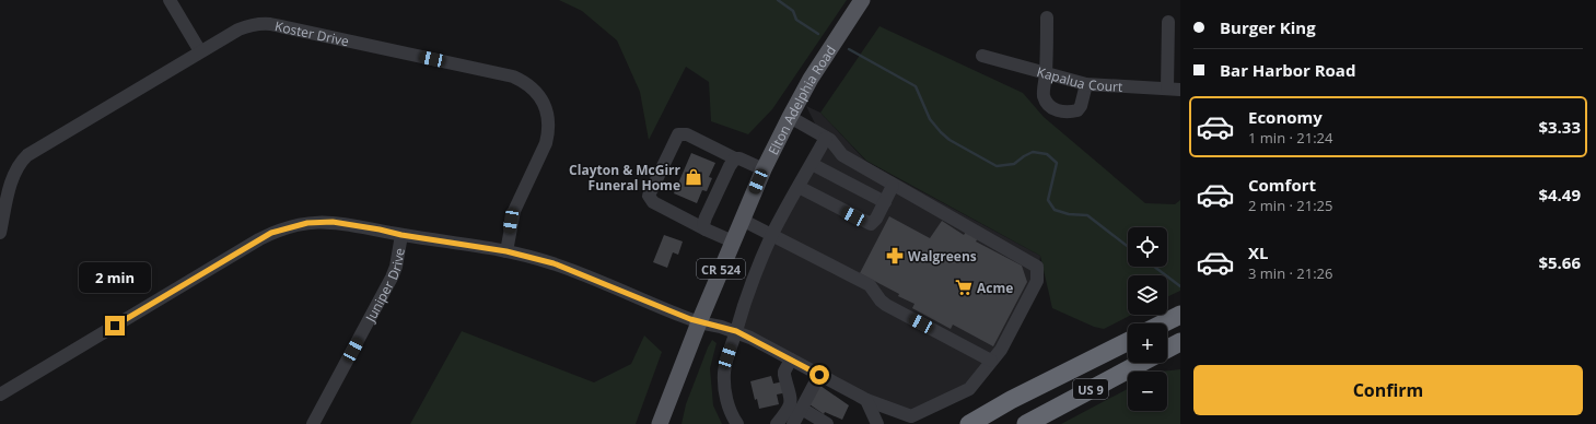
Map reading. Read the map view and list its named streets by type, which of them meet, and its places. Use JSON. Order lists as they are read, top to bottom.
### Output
{
  "streets": {
    "highway": ["US 9"],
    "main road": ["Elton Adelphia Road", "CR 524"],
    "street": ["Koster Drive", "Kapalua Court", "Juniper Drive"]
  },
  "places": {
    "shop": ["Clayton & McGirr Funeral Home"],
    "pharmacy": ["Walgreens"],
    "supermarket": ["Acme"]
  },
  "page": {
    "banner": ["Burger King", "Bar Harbor Road"],
    "list": [
      {
        "name": "Economy",
        "note": "1 min · 21:24",
        "value": "$3.33"
      },
      {
        "name": "Comfort",
        "note": "2 min · 21:25",
        "value": "$4.49"
      },
      {
        "name": "XL",
        "note": "3 min · 21:26",
        "value": "$5.66"
      }
    ],
    "map_buttons": ["+", "−"],
    "bubble": "2 min",
    "buttons": "Confirm"
  }
}
